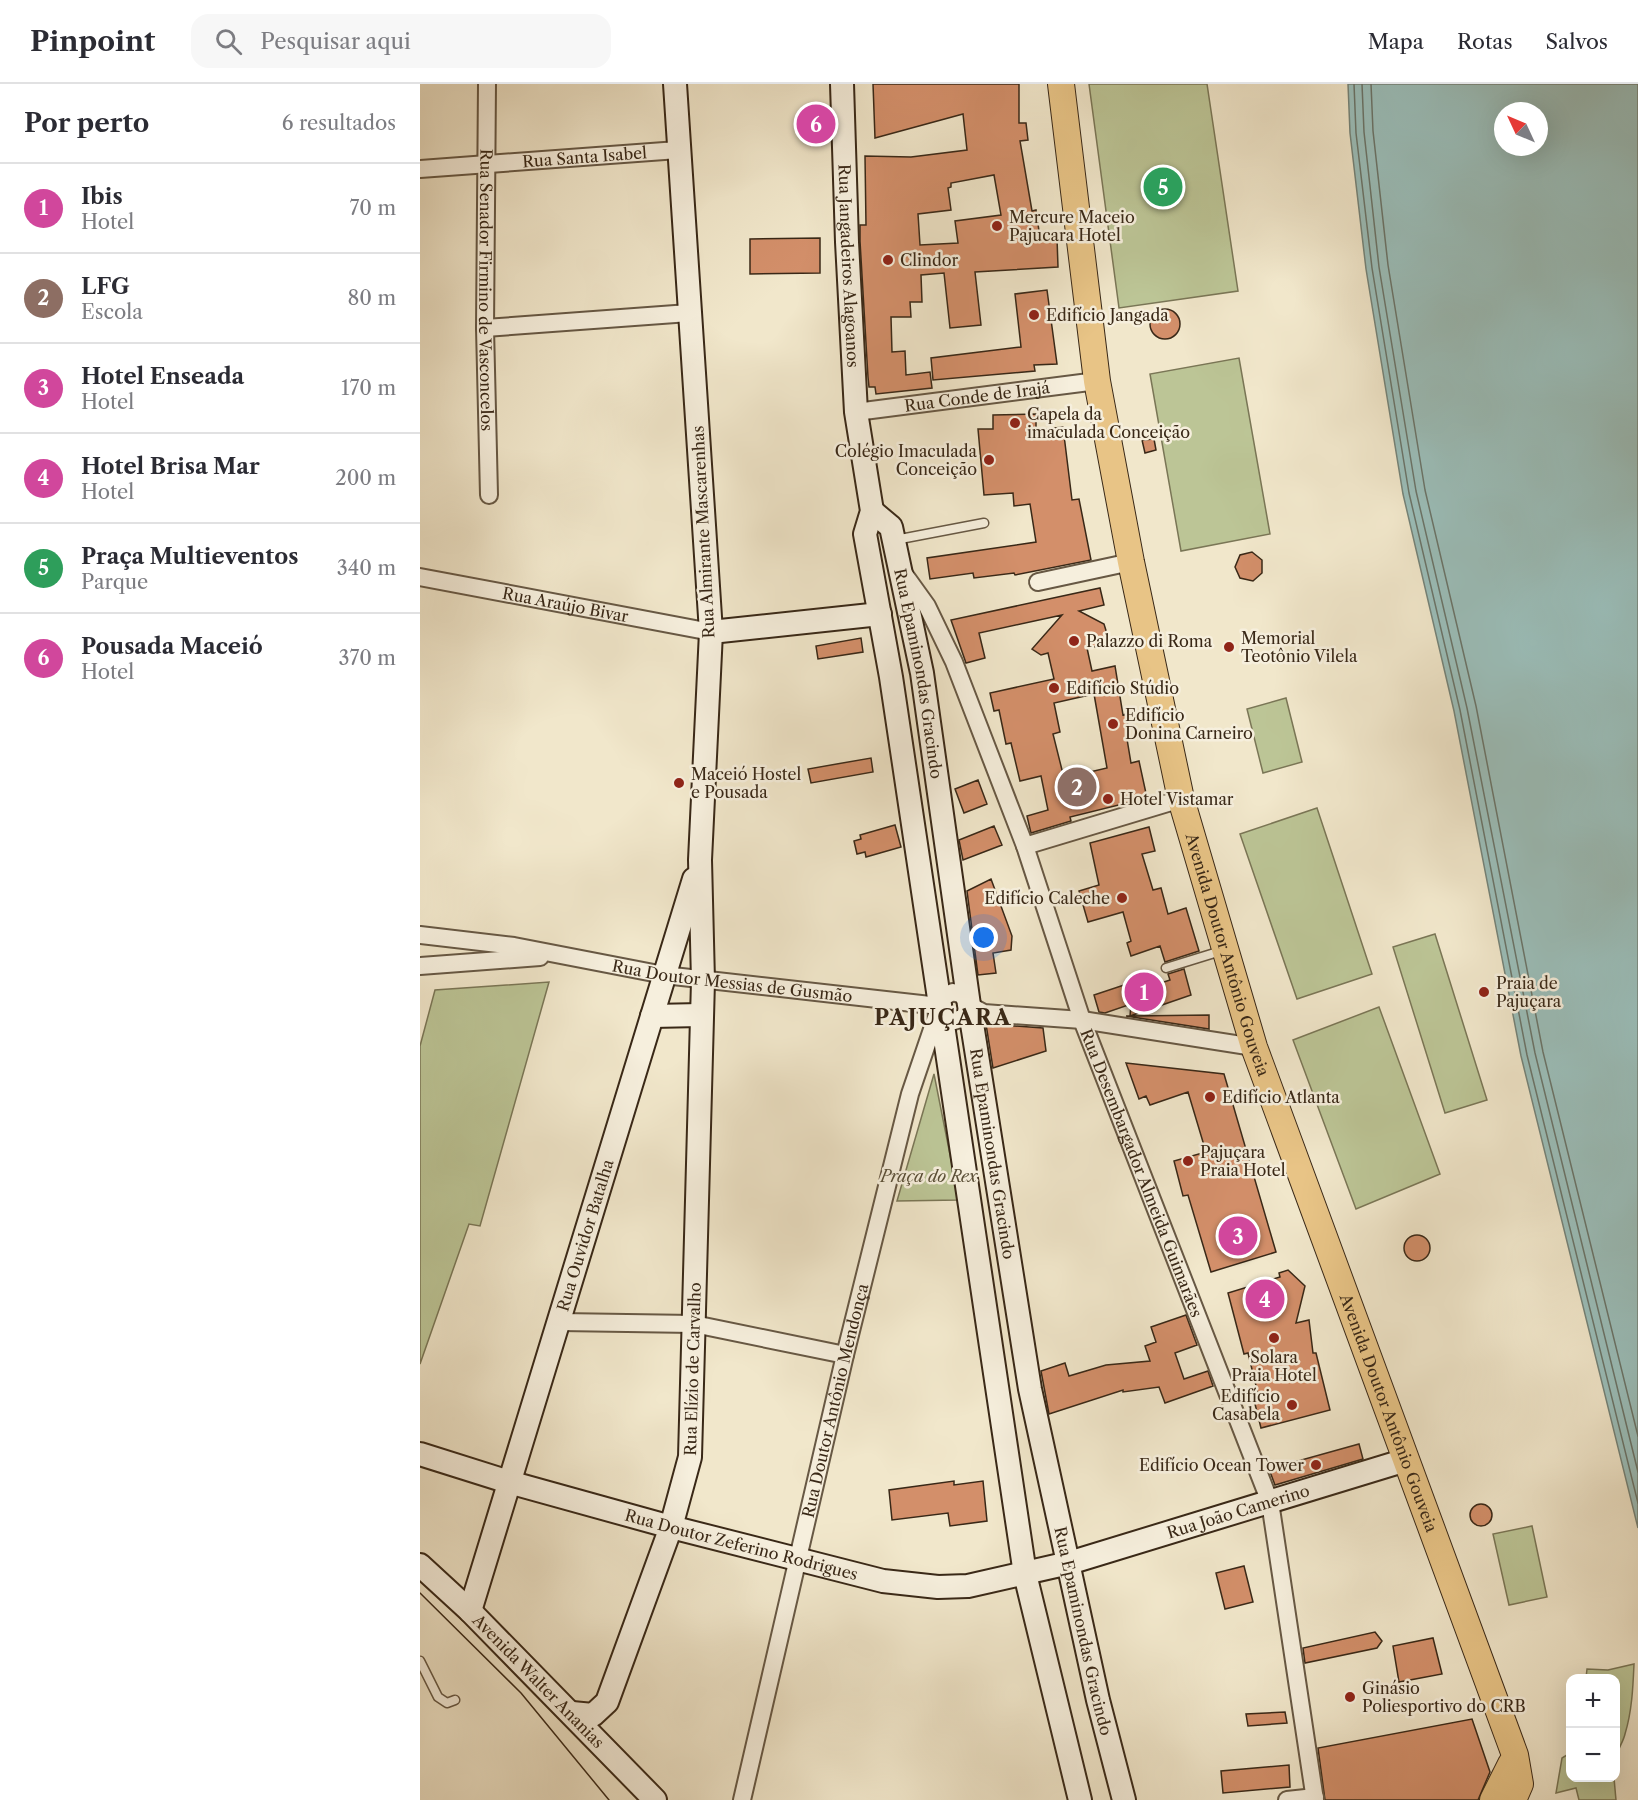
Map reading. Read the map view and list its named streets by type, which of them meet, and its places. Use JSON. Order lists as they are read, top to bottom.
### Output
{
  "streets": {
    "main road": ["Avenida Doutor Antônio Gouveia"],
    "street": [
      "Rua Santa Isabel",
      "Rua Jangadeiros Alagoanos",
      "Rua Senador Firmino de Vasconcelos",
      "Rua Conde de Irajá",
      "Rua Almirante Mascarenhas",
      "Rua Araújo Bivar",
      "Rua Epaminondas Gracindo",
      "Rua Doutor Messias de Gusmão",
      "Rua Desembargador Almeida Guimarães",
      "Rua Ouvidor Batalha",
      "Rua Elízio de Carvalho",
      "Rua Doutor Antônio Mendonça",
      "Rua João Camerino",
      "Rua Doutor Zeferino Rodrigues",
      "Avenida Walter Ananias"
    ]
  },
  "crossings": [
    ["Rua Santa Isabel", "Rua Senador Firmino de Vasconcelos"],
    ["Rua Santa Isabel", "Rua Almirante Mascarenhas"],
    ["Rua Jangadeiros Alagoanos", "Rua Conde de Irajá"],
    ["Rua Jangadeiros Alagoanos", "Rua Epaminondas Gracindo"],
    ["Rua Conde de Irajá", "Rua Epaminondas Gracindo"],
    ["Rua Conde de Irajá", "Avenida Doutor Antônio Gouveia"],
    ["Rua Almirante Mascarenhas", "Rua Araújo Bivar"],
    ["Rua Almirante Mascarenhas", "Rua Doutor Messias de Gusmão"],
    ["Rua Almirante Mascarenhas", "Rua Ouvidor Batalha"],
    ["Rua Almirante Mascarenhas", "Rua Elízio de Carvalho"],
    ["Rua Epaminondas Gracindo", "Rua Doutor Messias de Gusmão"],
    ["Rua Epaminondas Gracindo", "Rua Desembargador Almeida Guimarães"],
    ["Rua Epaminondas Gracindo", "Rua Doutor Antônio Mendonça"],
    ["Rua Epaminondas Gracindo", "Rua João Camerino"],
    ["Rua Epaminondas Gracindo", "Rua Doutor Zeferino Rodrigues"],
    ["Avenida Doutor Antônio Gouveia", "Rua João Camerino"],
    ["Rua Doutor Messias de Gusmão", "Rua Ouvidor Batalha"],
    ["Rua Doutor Messias de Gusmão", "Rua Elízio de Carvalho"],
    ["Rua Doutor Messias de Gusmão", "Rua Doutor Antônio Mendonça"],
    ["Rua Desembargador Almeida Guimarães", "Rua João Camerino"],
    ["Rua Ouvidor Batalha", "Rua Doutor Zeferino Rodrigues"],
    ["Rua Ouvidor Batalha", "Avenida Walter Ananias"],
    ["Rua Elízio de Carvalho", "Rua Doutor Zeferino Rodrigues"],
    ["Rua Elízio de Carvalho", "Avenida Walter Ananias"],
    ["Rua Doutor Antônio Mendonça", "Rua Doutor Zeferino Rodrigues"],
    ["Rua João Camerino", "Rua Doutor Zeferino Rodrigues"]
  ],
  "districts": ["PAJUÇARA"],
  "parks": ["Praça do Rex"],
  "places": [
    "Mercure Maceio Pajucara Hotel",
    "Clindor",
    "Edifício Jangada",
    "Capela da imaculada Conceição",
    "Colégio Imaculada Conceição",
    "Palazzo di Roma",
    "Memorial Teotônio Vilela",
    "Edifício Stúdio",
    "Edifício Donina Carneiro",
    "Maceió Hostel e Pousada",
    "Hotel Vistamar",
    "Edifício Caleche",
    "Praia de Pajuçara",
    "Edifício Atlanta",
    "Pajuçara Praia Hotel",
    "Solara Praia Hotel",
    "Edifício Casabela",
    "Edifício Ocean Tower",
    "Ginásio Poliesportivo do CRB"
  ],
  "north": "top left",
  "page": {
    "header": "Pinpoint",
    "search": "Pesquisar aqui",
    "nav": ["Mapa", "Rotas", "Salvos"],
    "heading": ["Por perto", "6 resultados"],
    "pins": [
      "6",
      "5",
      "2",
      "1",
      "3",
      "4"
    ],
    "list": [
      {
        "mark": "1",
        "name": "Ibis",
        "note": "Hotel",
        "value": "70 m"
      },
      {
        "mark": "2",
        "name": "LFG",
        "note": "Escola",
        "value": "80 m"
      },
      {
        "mark": "3",
        "name": "Hotel Enseada",
        "note": "Hotel",
        "value": "170 m"
      },
      {
        "mark": "4",
        "name": "Hotel Brisa Mar",
        "note": "Hotel",
        "value": "200 m"
      },
      {
        "mark": "5",
        "name": "Praça Multieventos",
        "note": "Parque",
        "value": "340 m"
      },
      {
        "mark": "6",
        "name": "Pousada Maceió",
        "note": "Hotel",
        "value": "370 m"
      }
    ],
    "map_buttons": ["+", "−"]
  }
}
